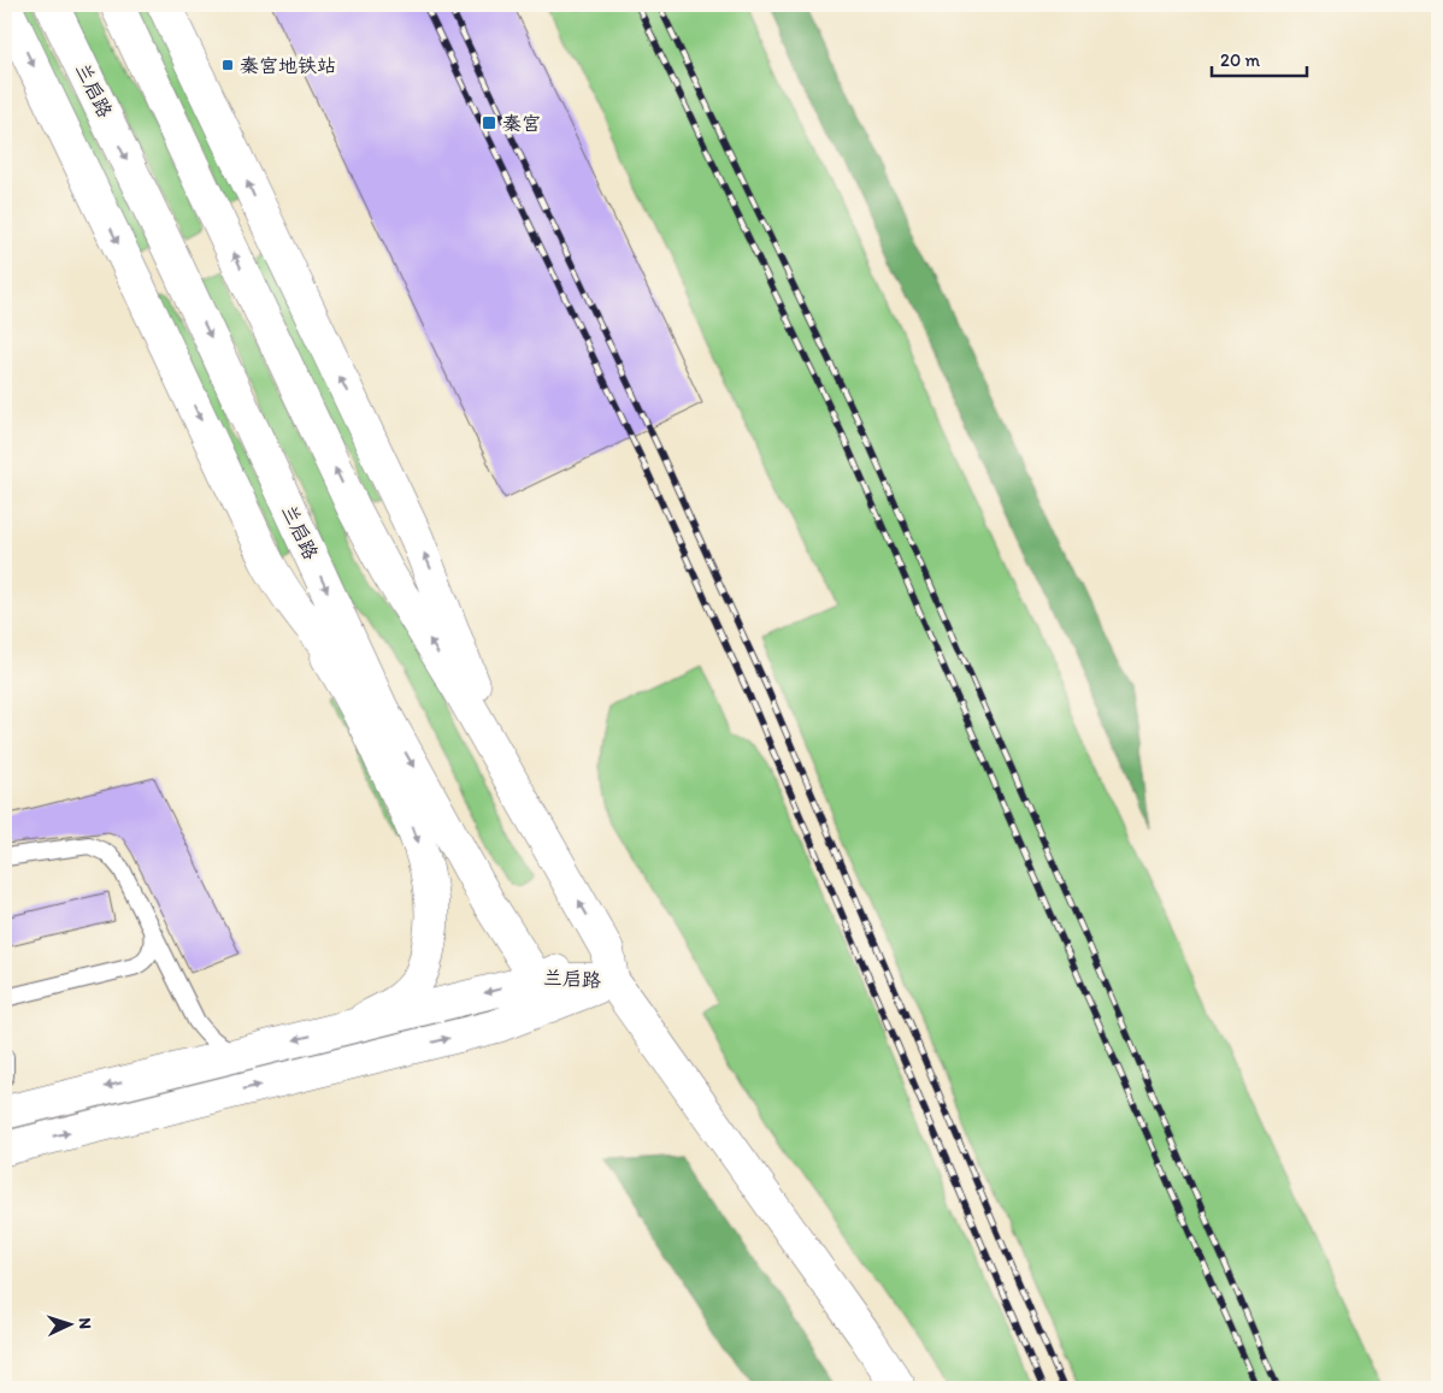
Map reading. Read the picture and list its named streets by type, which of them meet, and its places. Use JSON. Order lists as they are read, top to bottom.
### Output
{
  "streets": {
    "street": ["兰启路"]
  },
  "places": {
    "transit": ["秦宫地铁站", "秦宫"]
  },
  "scale_bar": "20 m",
  "north": "right"
}
